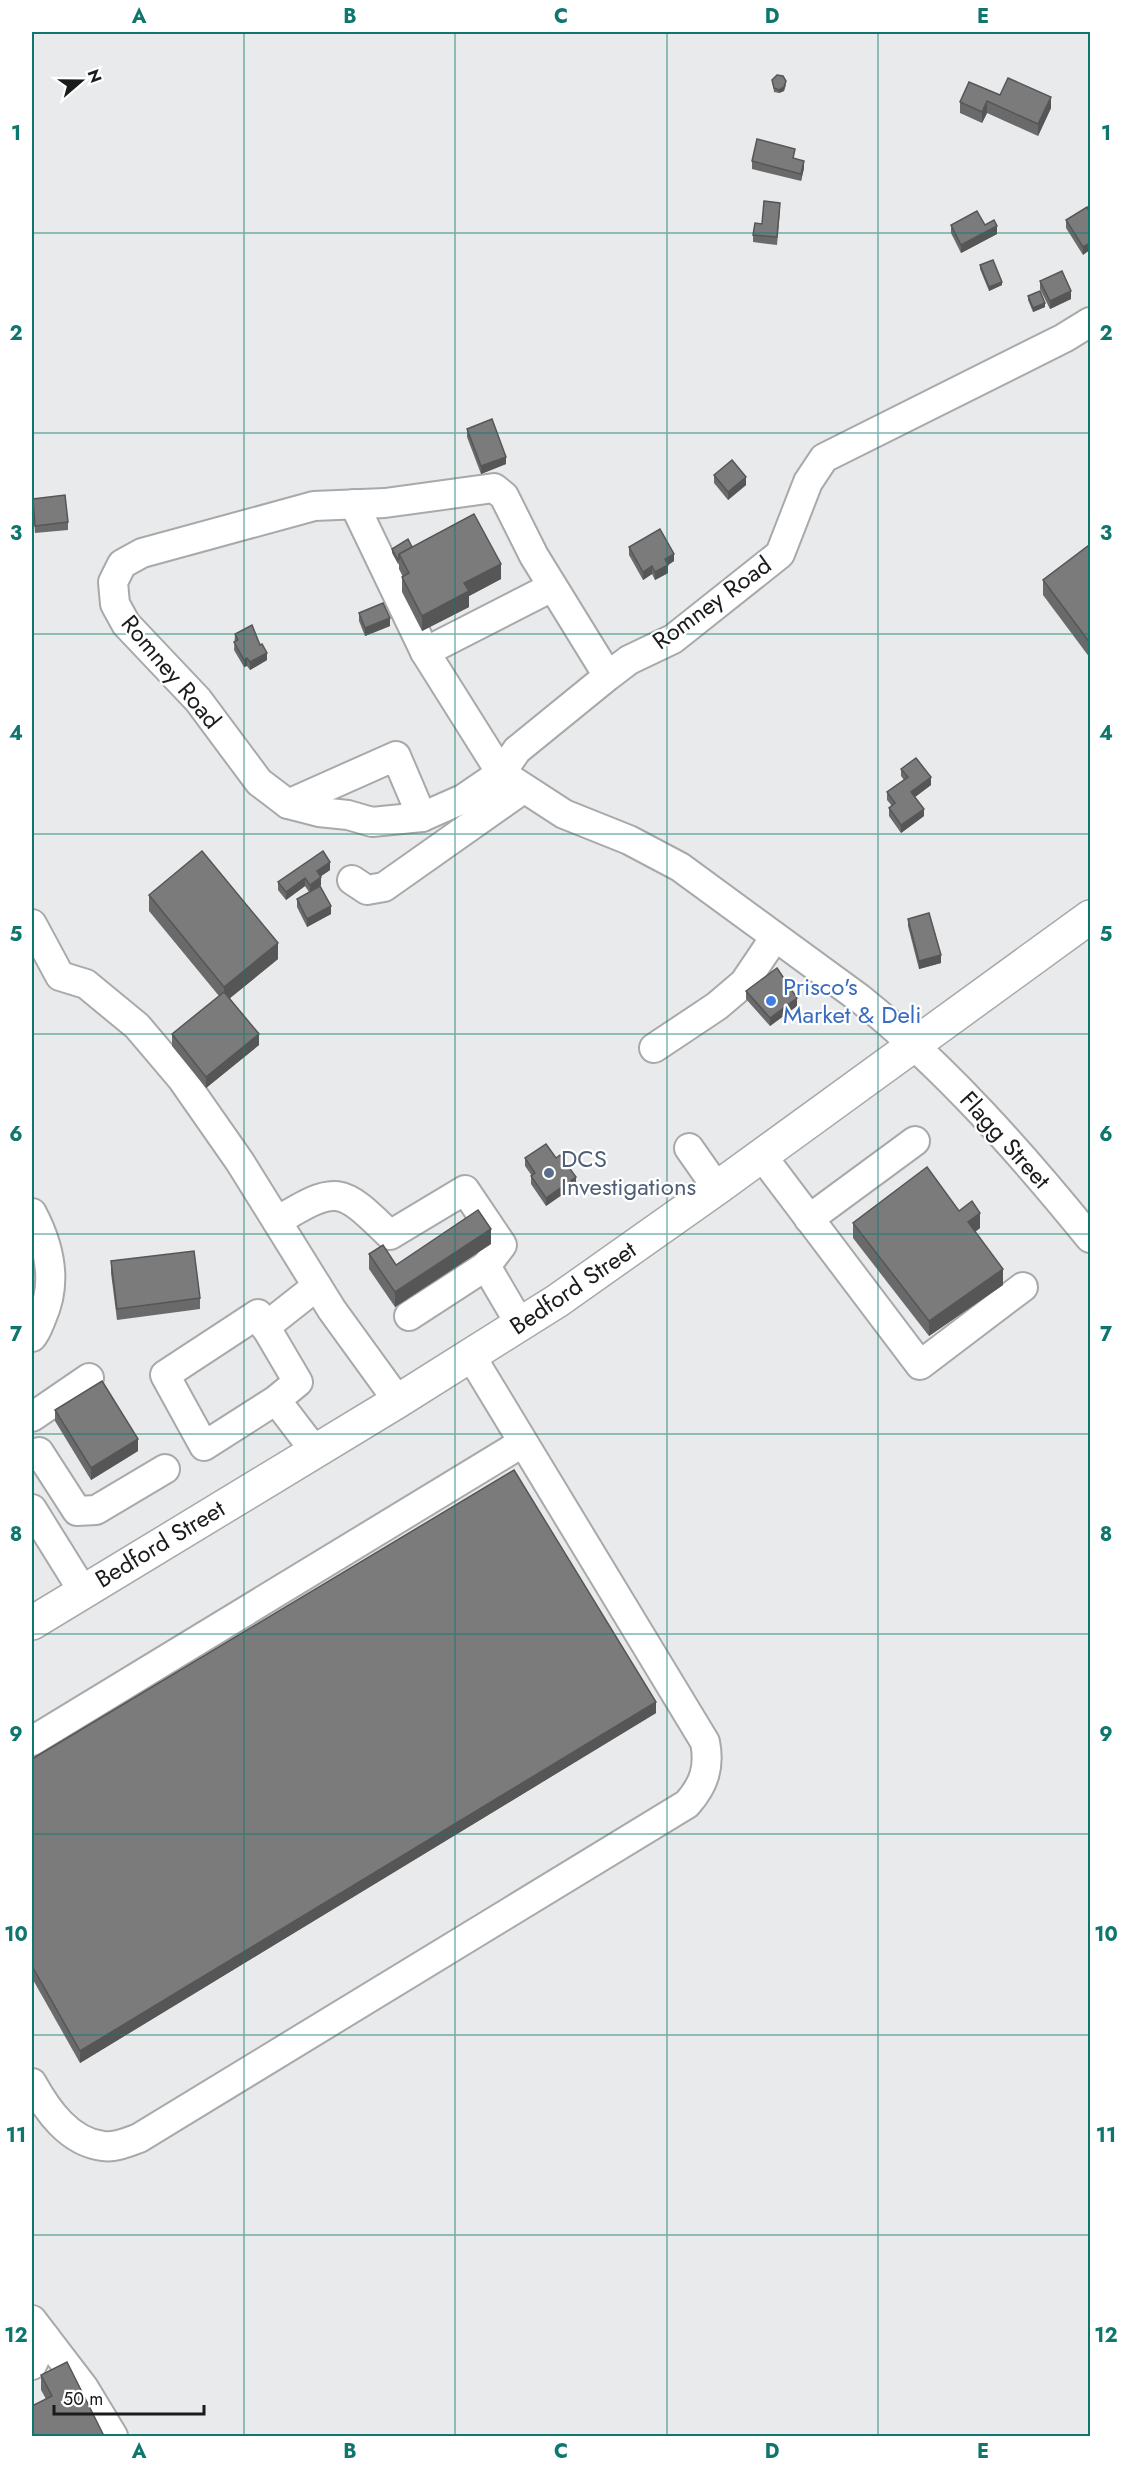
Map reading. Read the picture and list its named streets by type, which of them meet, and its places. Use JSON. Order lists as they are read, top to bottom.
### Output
{
  "streets": {
    "main road": ["Bedford Street"],
    "street": ["Romney Road", "Flagg Street"]
  },
  "crossings": [
    ["Flagg Street", "Bedford Street"]
  ],
  "places": ["Prisco's Market & Deli", "DCS Investigations"],
  "scale_bar": "50 m",
  "north": "right",
  "grid": {
    "columns": [
      "A",
      "B",
      "C",
      "D",
      "E"
    ],
    "rows": [
      "1",
      "2",
      "3",
      "4",
      "5",
      "6",
      "7",
      "8",
      "9",
      "10",
      "11",
      "12"
    ]
  }
}
